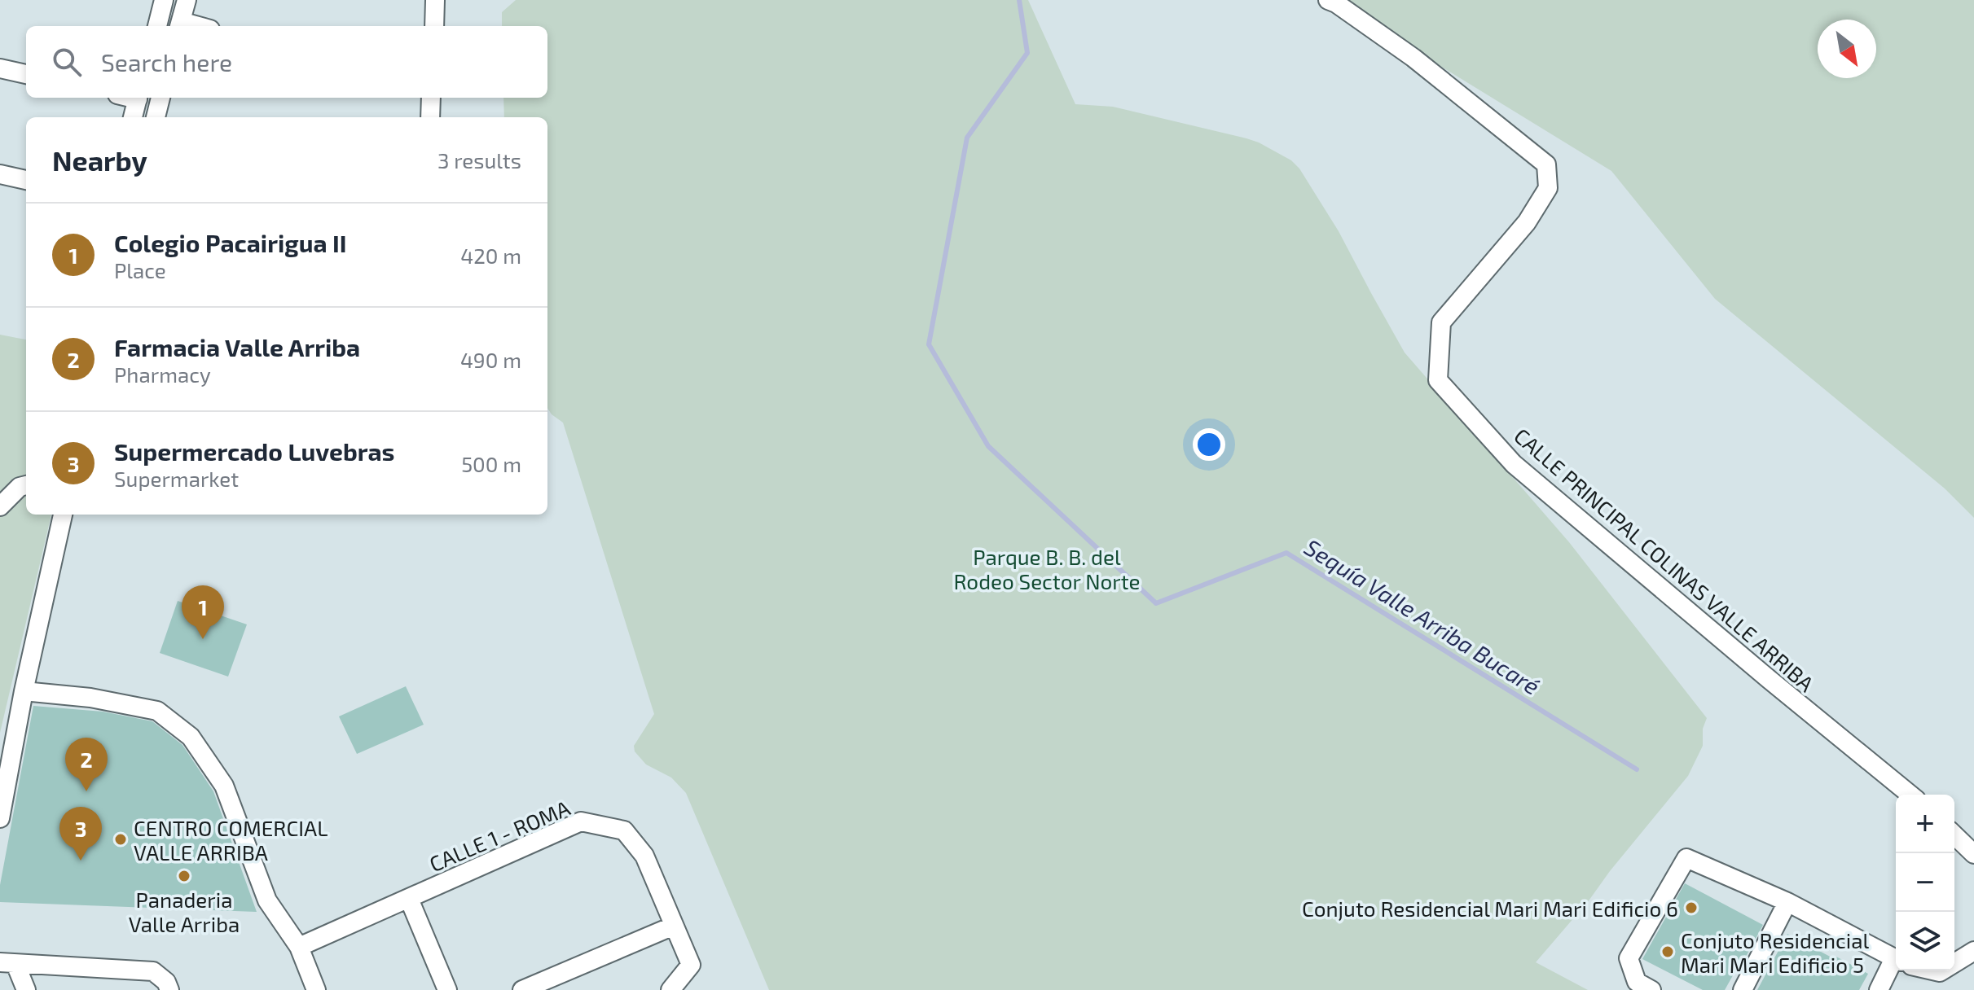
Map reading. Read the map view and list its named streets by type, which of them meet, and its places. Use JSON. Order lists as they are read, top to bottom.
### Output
{
  "streets": {
    "street": ["CALLE PRINCIPAL COLINAS VALLE ARRIBA", "CALLE 1 - ROMA"]
  },
  "water": ["Sequía Valle Arriba Bucaré"],
  "parks": ["Parque B. B. del Rodeo Sector Norte"],
  "places": [
    "CENTRO COMERCIAL VALLE ARRIBA",
    "Panaderia Valle Arriba",
    "Conjuto Residencial Mari Mari Edificio 6",
    "Conjuto Residencial Mari Mari Edificio 5"
  ],
  "north": "bottom right",
  "page": {
    "search": "Search here",
    "heading": ["Nearby", "3 results"],
    "list": [
      {
        "mark": "1",
        "name": "Colegio Pacairigua II",
        "note": "Place",
        "value": "420 m"
      },
      {
        "mark": "2",
        "name": "Farmacia Valle Arriba",
        "note": "Pharmacy",
        "value": "490 m"
      },
      {
        "mark": "3",
        "name": "Supermercado Luvebras",
        "note": "Supermarket",
        "value": "500 m"
      }
    ],
    "pins": ["1", "2", "3"],
    "map_buttons": ["+", "−"]
  }
}
